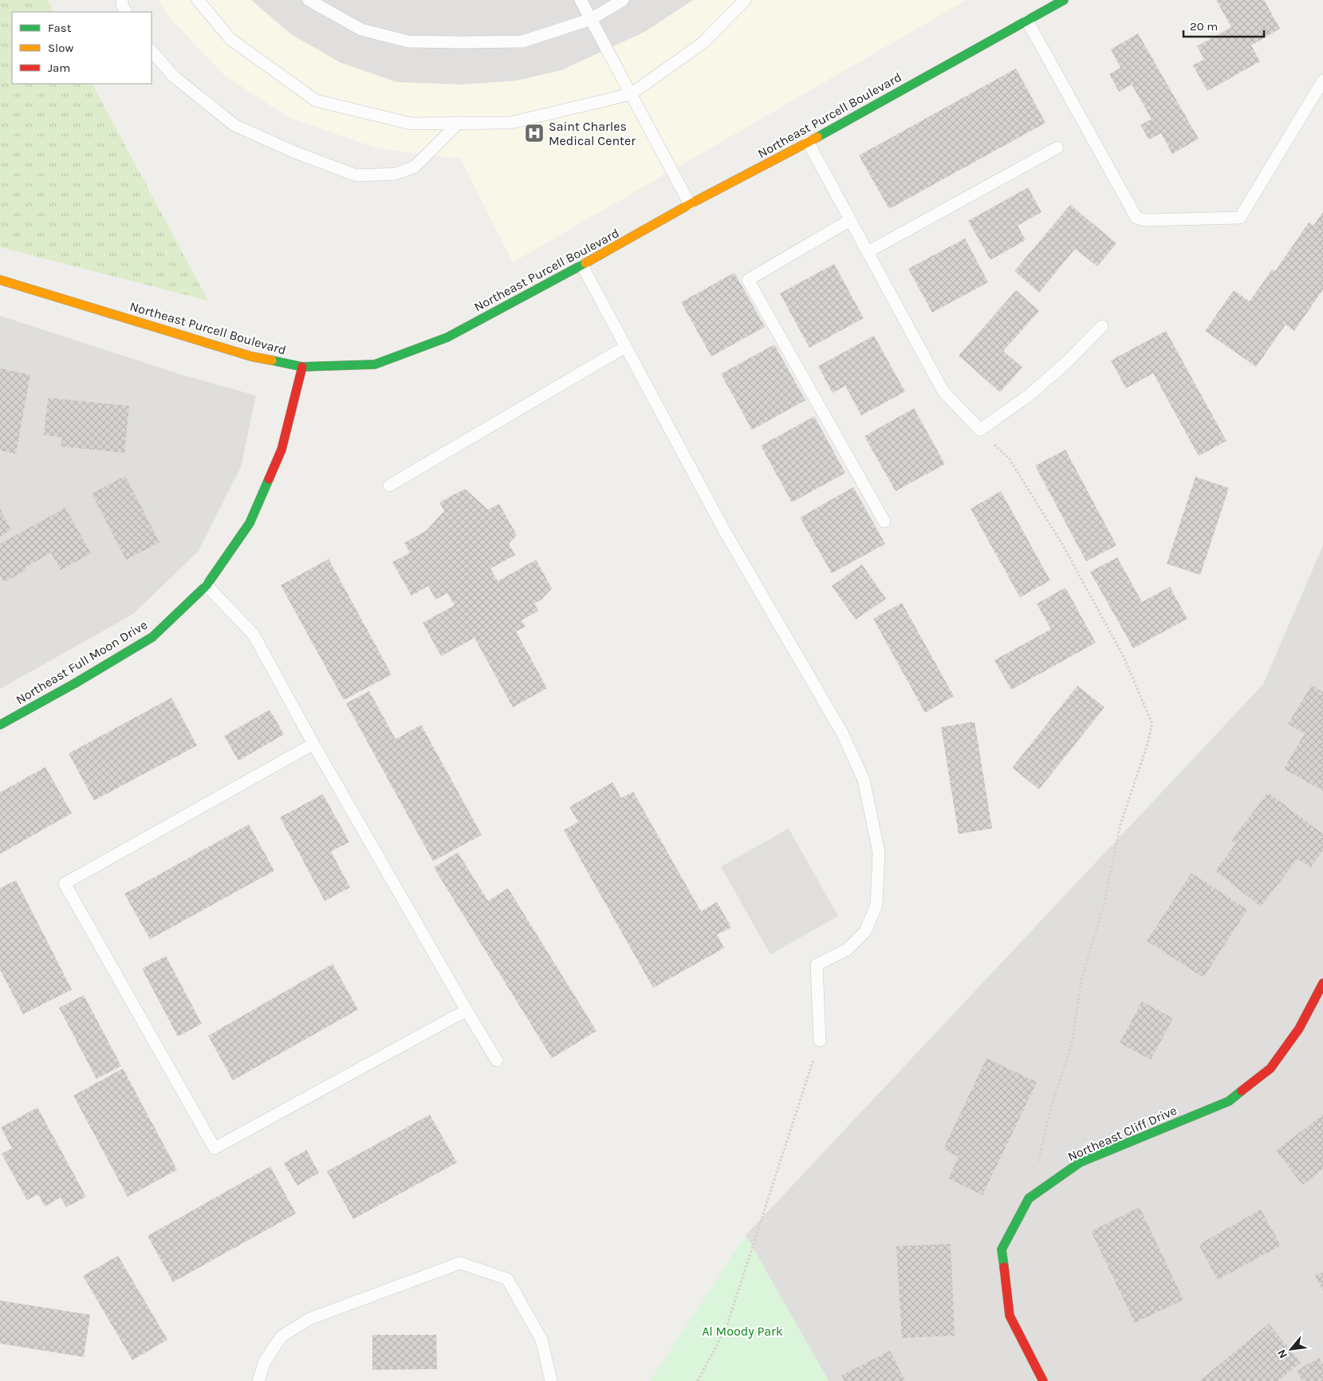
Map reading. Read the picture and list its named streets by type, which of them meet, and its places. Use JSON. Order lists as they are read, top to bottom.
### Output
{
  "streets": {
    "street": ["Northeast Purcell Boulevard", "Northeast Full Moon Drive", "Northeast Cliff Drive"]
  },
  "crossings": [
    ["Northeast Purcell Boulevard", "Northeast Full Moon Drive"]
  ],
  "parks": ["Al Moody Park"],
  "places": {
    "hospital": ["Saint Charles Medical Center"]
  },
  "legend": ["Fast", "Slow", "Jam"],
  "scale_bar": "20 m",
  "north": "bottom left"
}
